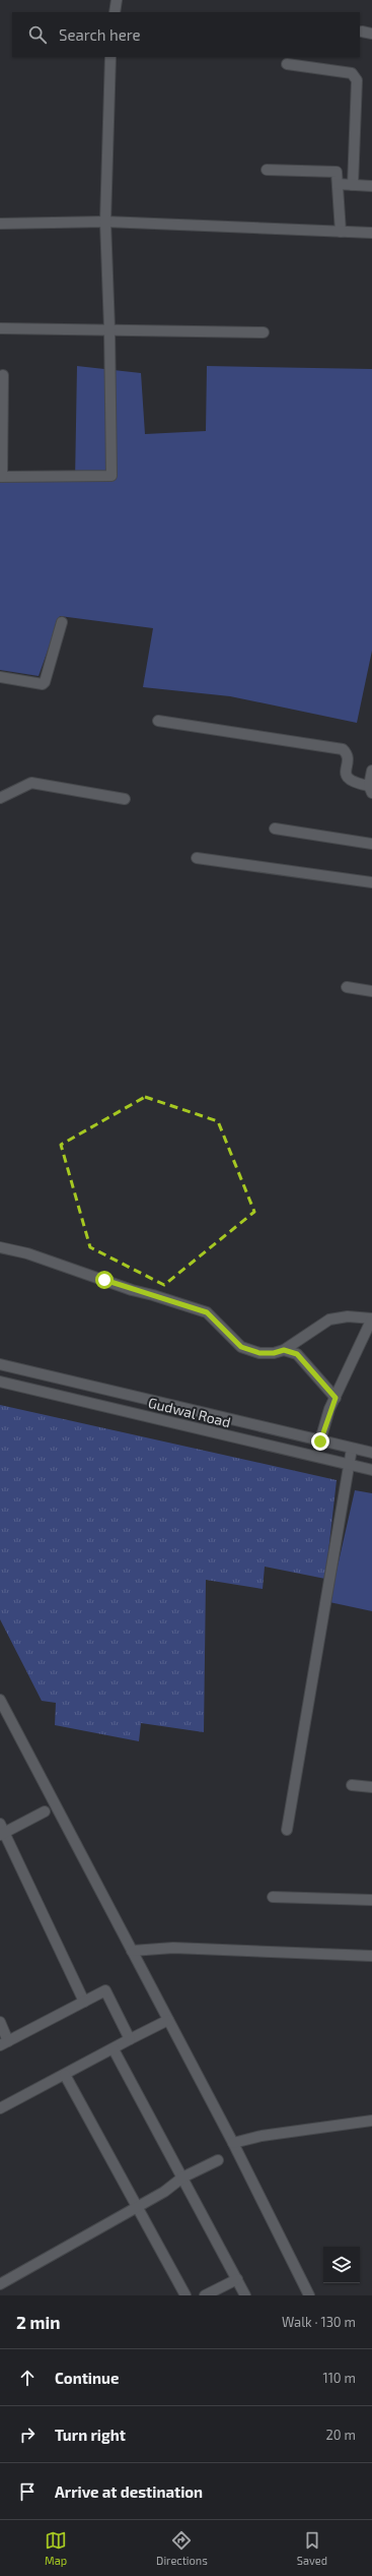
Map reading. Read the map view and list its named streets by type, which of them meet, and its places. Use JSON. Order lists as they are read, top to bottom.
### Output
{
  "streets": {
    "street": ["Gudwal Road"]
  },
  "page": {
    "search": "Search here",
    "heading": ["2 min", "Walk · 130 m"],
    "list": [
      ["Continue", "110 m"],
      ["Turn right", "20 m"],
      "Arrive at destination"
    ],
    "nav": ["Map", "Directions", "Saved"]
  }
}
